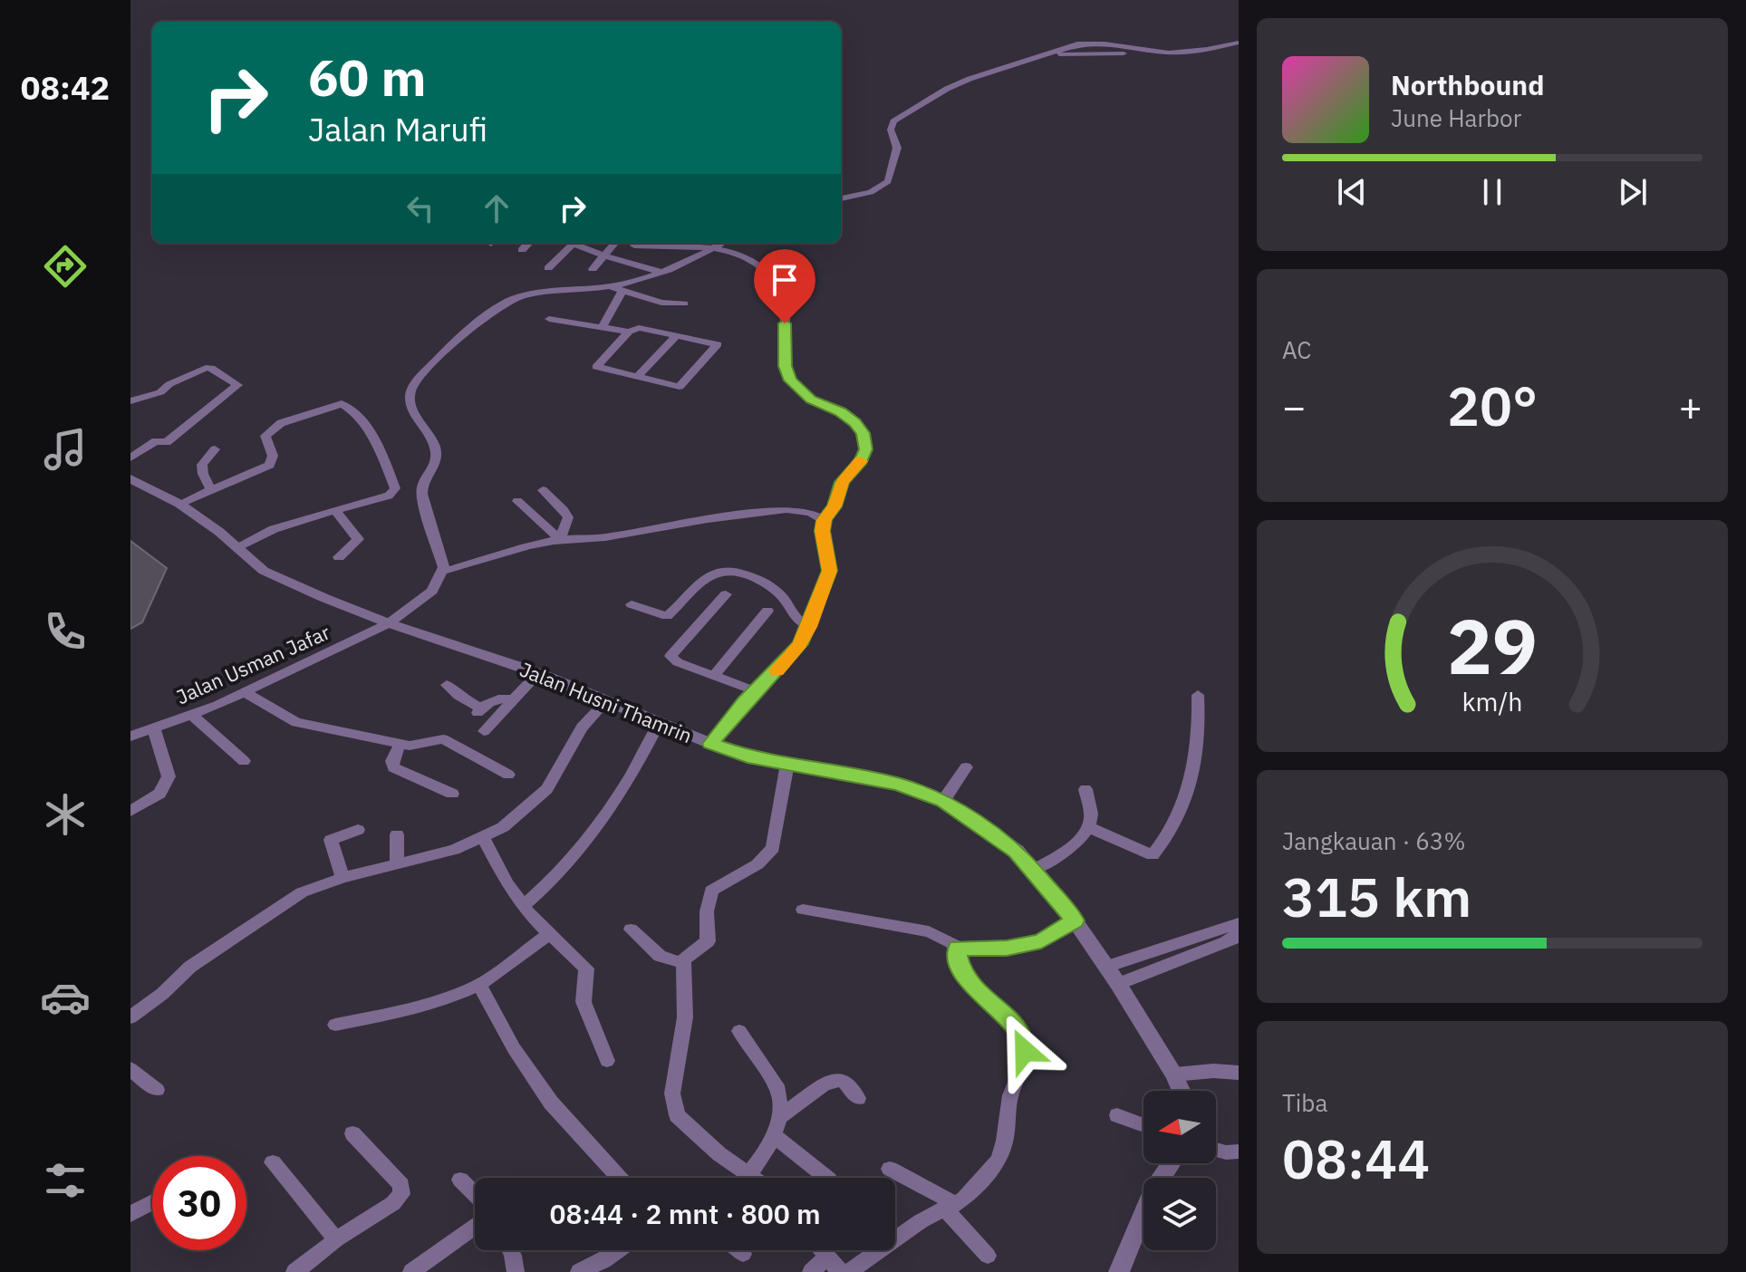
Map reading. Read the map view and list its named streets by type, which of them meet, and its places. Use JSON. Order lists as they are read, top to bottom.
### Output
{
  "streets": {
    "street": ["Jalan Usman Jafar", "Jalan Husni Thamrin"]
  },
  "crossings": [
    ["Jalan Usman Jafar", "Jalan Husni Thamrin"]
  ],
  "north": "left",
  "page": {
    "tabs": "08:42",
    "turn": ["60 m", "Jalan Marufi"],
    "song": ["Northbound", "June Harbor"],
    "tile": [
      "AC",
      ["Jangkauan · 63%", "315 km"],
      ["Tiba", "08:44"]
    ],
    "heat": ["−", "20°", "+"],
    "limit": "30",
    "trip": "08:44 · 2 mnt · 800 m",
    "gauge": ["29", "km/h"]
  }
}
